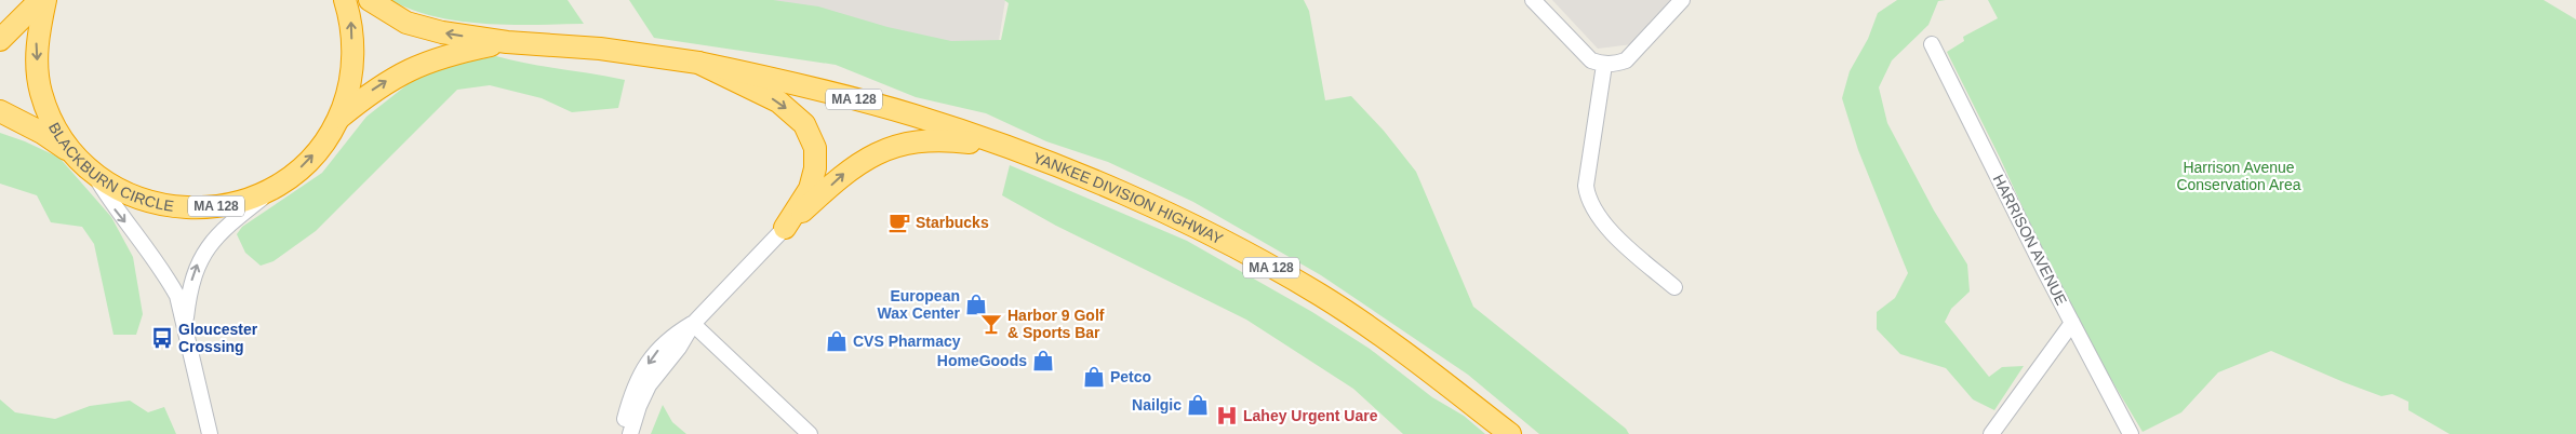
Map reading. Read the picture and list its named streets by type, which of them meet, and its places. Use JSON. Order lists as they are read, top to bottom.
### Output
{
  "streets": {
    "highway": ["MA 128", "BLACKBURN CIRCLE", "YANKEE DIVISION HIGHWAY"],
    "street": ["HARRISON AVENUE"]
  },
  "crossings": [
    ["MA 128", "BLACKBURN CIRCLE"],
    ["MA 128", "YANKEE DIVISION HIGHWAY"]
  ],
  "parks": ["Harrison Avenue Conservation Area"],
  "places": {
    "cafe": ["Starbucks"],
    "shop": [
      "European Wax Center",
      "CVS Pharmacy",
      "HomeGoods",
      "Petco",
      "Nailgic"
    ],
    "bar": ["Harbor 9 Golf & Sports Bar"],
    "bus stop": ["Gloucester Crossing"],
    "hospital": ["Lahey Urgent Uare"]
  }
}
